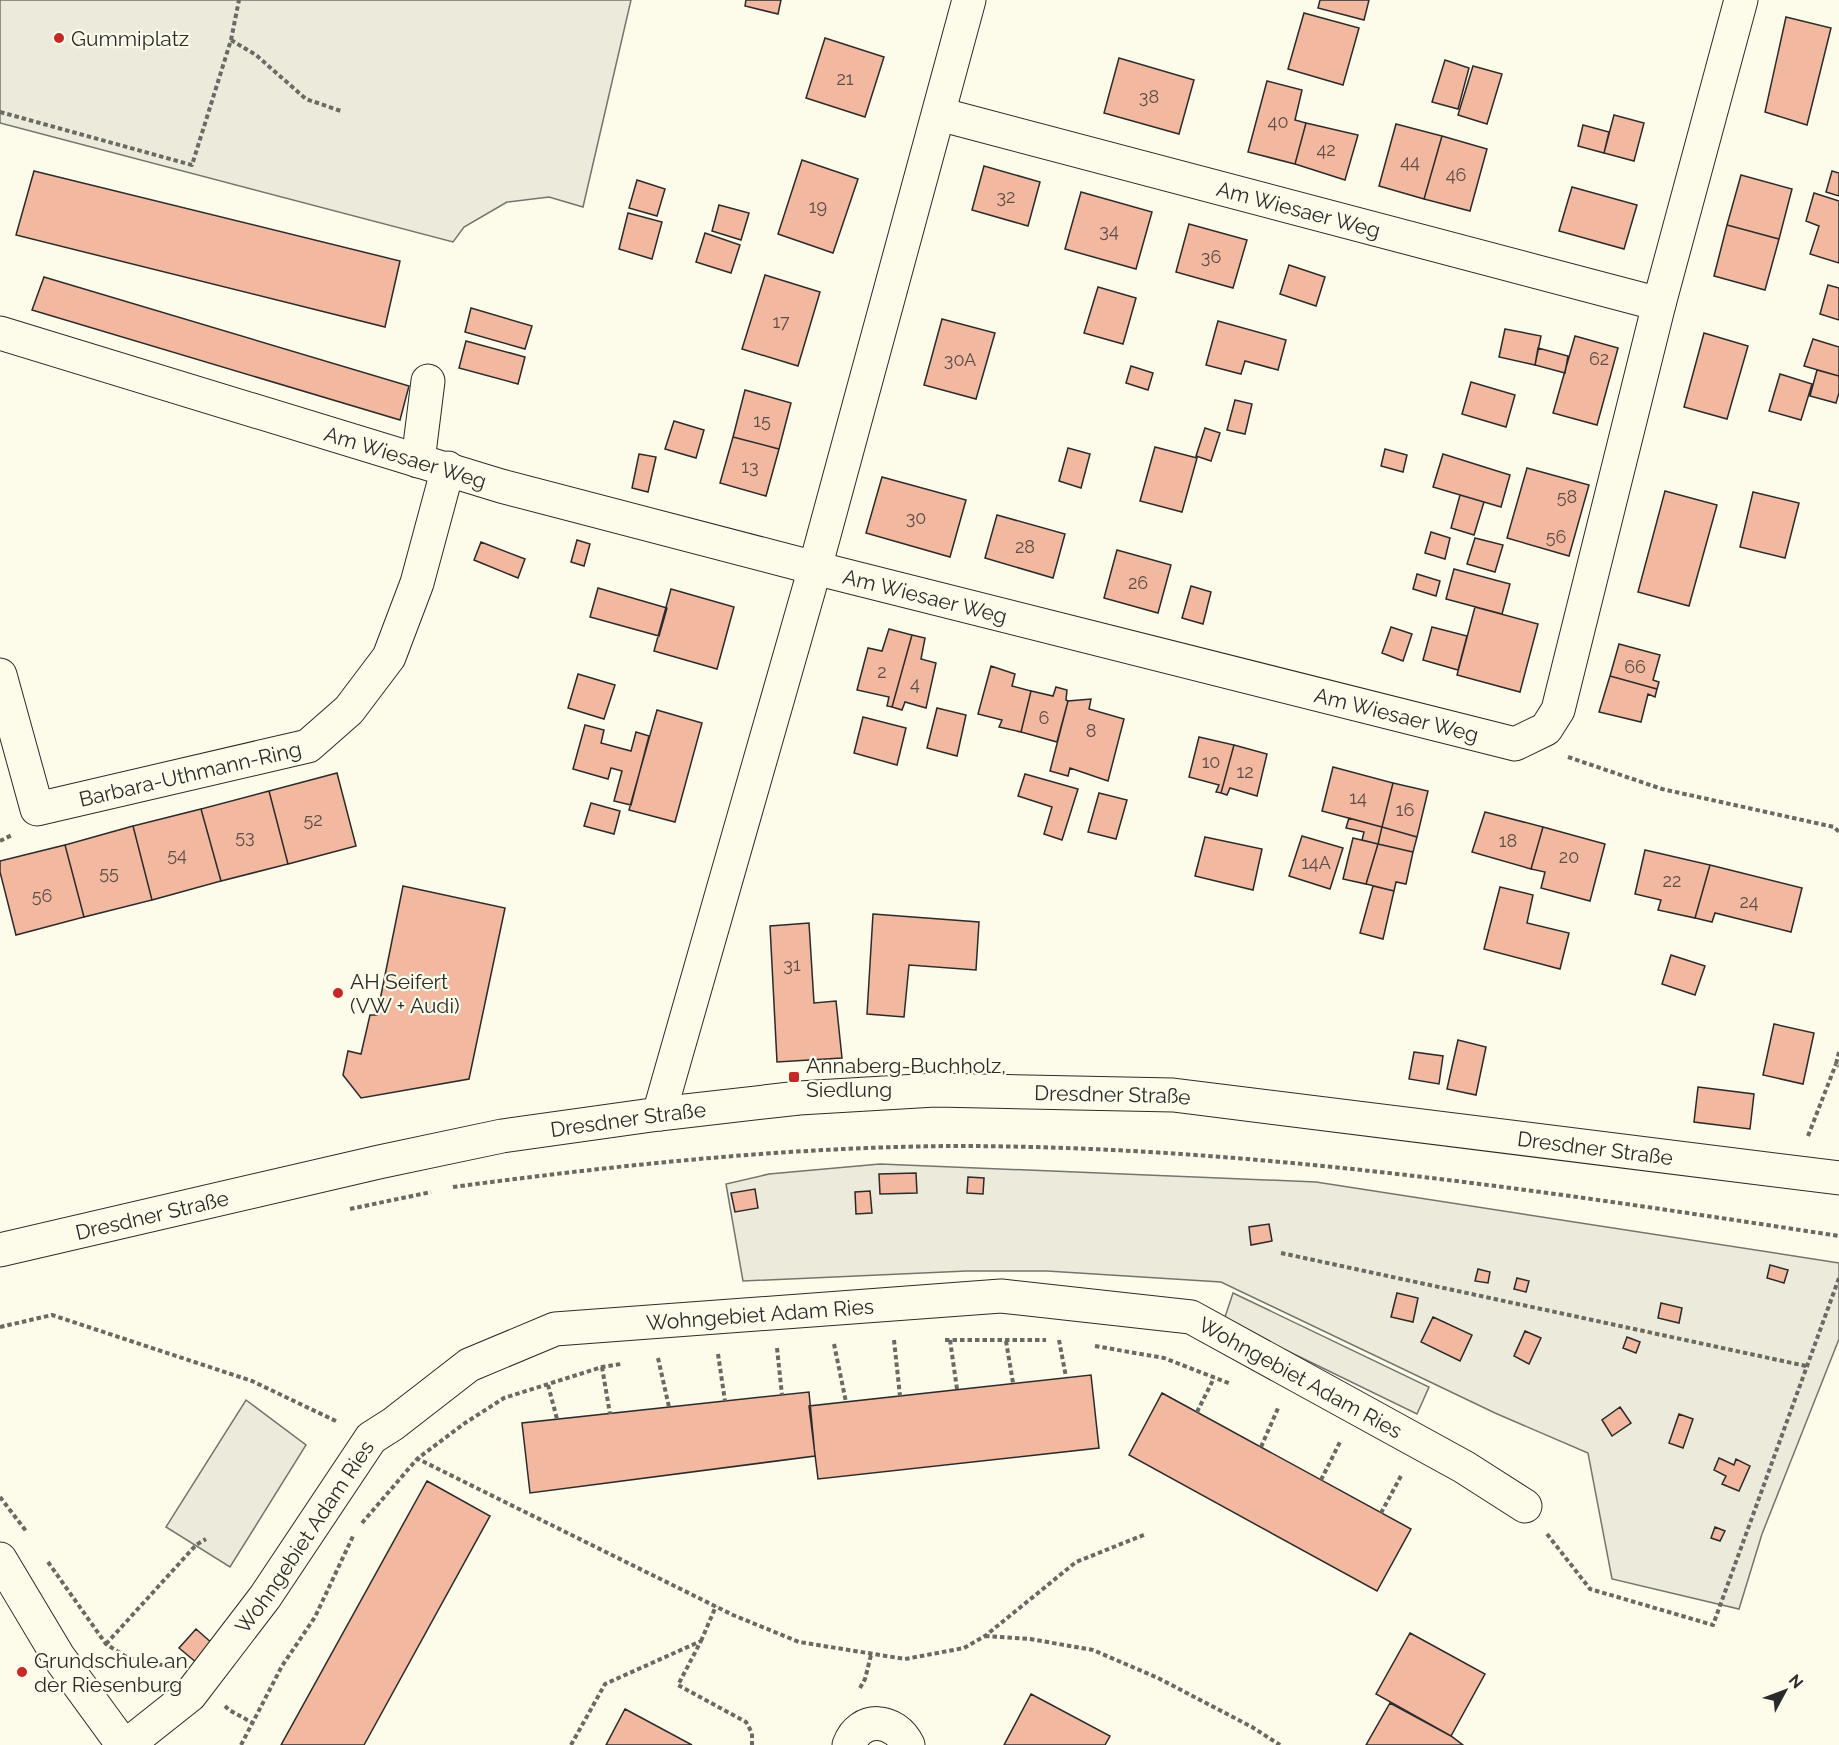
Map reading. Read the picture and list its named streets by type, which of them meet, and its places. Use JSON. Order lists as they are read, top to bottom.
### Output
{
  "streets": {
    "street": [
      "Am Wiesaer Weg",
      "Barbara-Uthmann-Ring",
      "Dresdner Straße",
      "Wohngebiet Adam Ries"
    ]
  },
  "crossings": [
    ["Am Wiesaer Weg", "Barbara-Uthmann-Ring"],
    ["Am Wiesaer Weg", "Dresdner Straße"]
  ],
  "places": {
    "other": ["Gummiplatz", "AH Seifert (VW + Audi)", "Grundschule an der Riesenburg"],
    "transit": ["Annaberg-Buchholz, Siedlung"]
  },
  "house_numbers": [
    "21",
    "38",
    "40",
    "42",
    "44",
    "46",
    "32",
    "19",
    "34",
    "36",
    "17",
    "62",
    "30A",
    "15",
    "13",
    "58",
    "30",
    "56",
    "28",
    "26",
    "66",
    "2",
    "4",
    "6",
    "8",
    "10",
    "12",
    "14",
    "16",
    "52",
    "53",
    "18",
    "54",
    "20",
    "14A",
    "55",
    "22",
    "56",
    "24",
    "31"
  ],
  "north": "top right"
}
